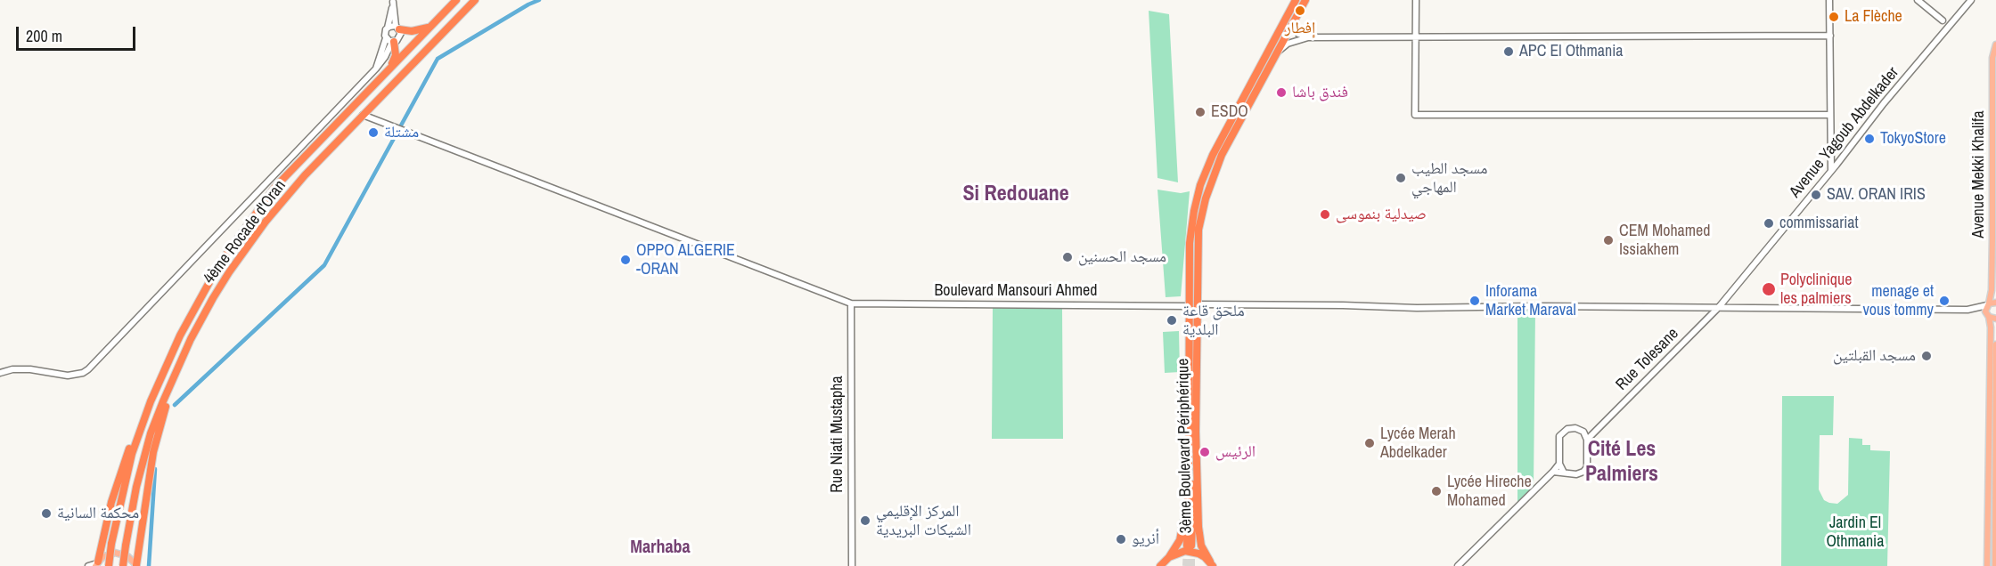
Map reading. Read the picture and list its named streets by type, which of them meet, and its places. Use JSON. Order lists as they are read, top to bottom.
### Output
{
  "streets": {
    "highway": ["4ème Rocade d'Oran", "3ème Boulevard Périphérique"],
    "main road": [
      "Avenue Yagoub Abdelkader",
      "Avenue Mekki Khalifa",
      "Boulevard Mansouri Ahmed",
      "Rue Tolesane",
      "Rue Niati Mustapha"
    ]
  },
  "crossings": [
    ["Avenue Yagoub Abdelkader", "Rue Tolesane"],
    ["Boulevard Mansouri Ahmed", "Rue Niati Mustapha"],
    ["Boulevard Mansouri Ahmed", "3ème Boulevard Périphérique"]
  ],
  "districts": ["Si Redouane", "Cité Les Palmiers", "Marhaba"],
  "parks": ["Jardin El Othmania"],
  "places": [
    "إفطار",
    "La Flèche",
    "APC El Othmania",
    "فندق باشا",
    "ESDO",
    "مشتلة",
    "TokyoStore",
    "مسجد الطيب المهاجي",
    "SAV. ORAN IRIS",
    "صيدلية بنموسى",
    "commissariat",
    "CEM Mohamed Issiakhem",
    "مسجد الحسنين",
    "OPPO ALGERIE -ORAN",
    "Polyclinique les palmiers",
    "Inforama Market Maraval",
    "menage et vous tommy",
    "ملحق قاعة البلدية",
    "مسجد القبلتين",
    "Lycée Merah Abdelkader",
    "الرئيس",
    "Lycée Hireche Mohamed",
    "محكمة السانية",
    "المركز الإقليمي الشيكات البريدية",
    "أنريو"
  ],
  "scale_bar": "200 m"
}
